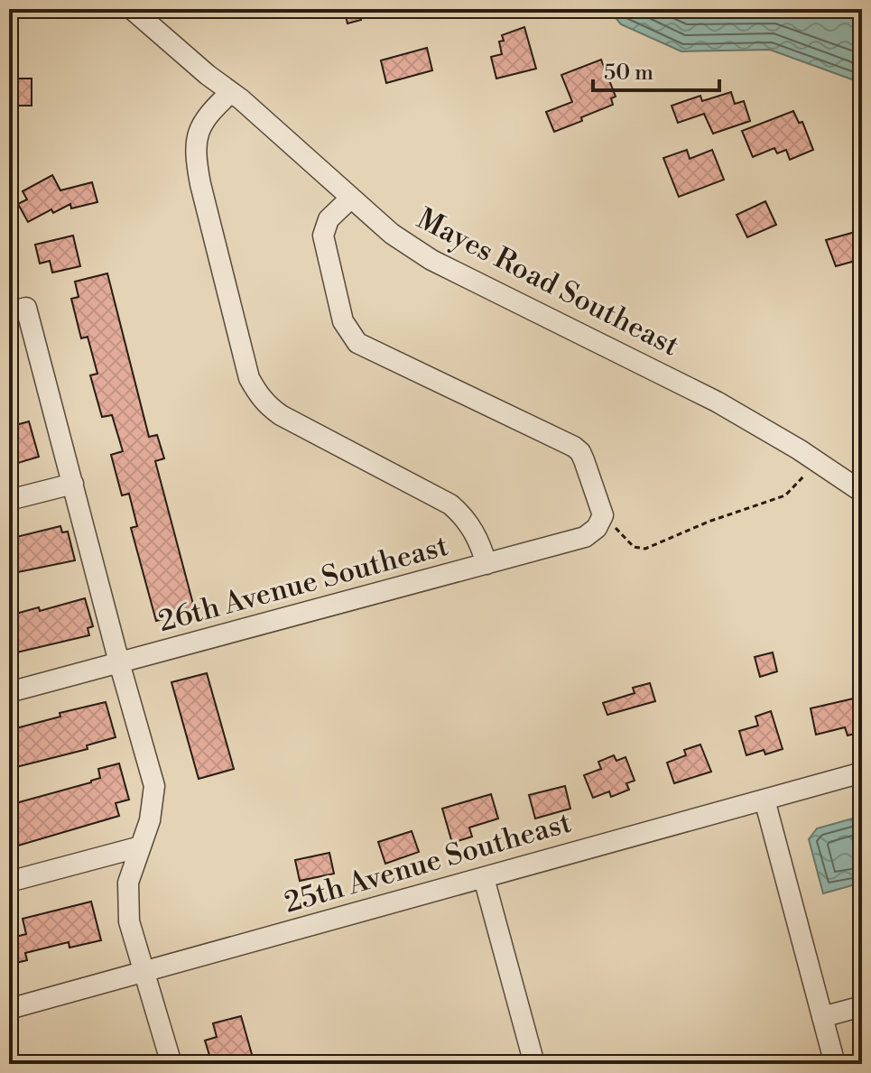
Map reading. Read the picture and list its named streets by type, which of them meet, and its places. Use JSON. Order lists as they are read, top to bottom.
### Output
{
  "streets": {
    "street": ["Mayes Road Southeast", "26th Avenue Southeast", "25th Avenue Southeast"]
  },
  "scale_bar": "50 m"
}
